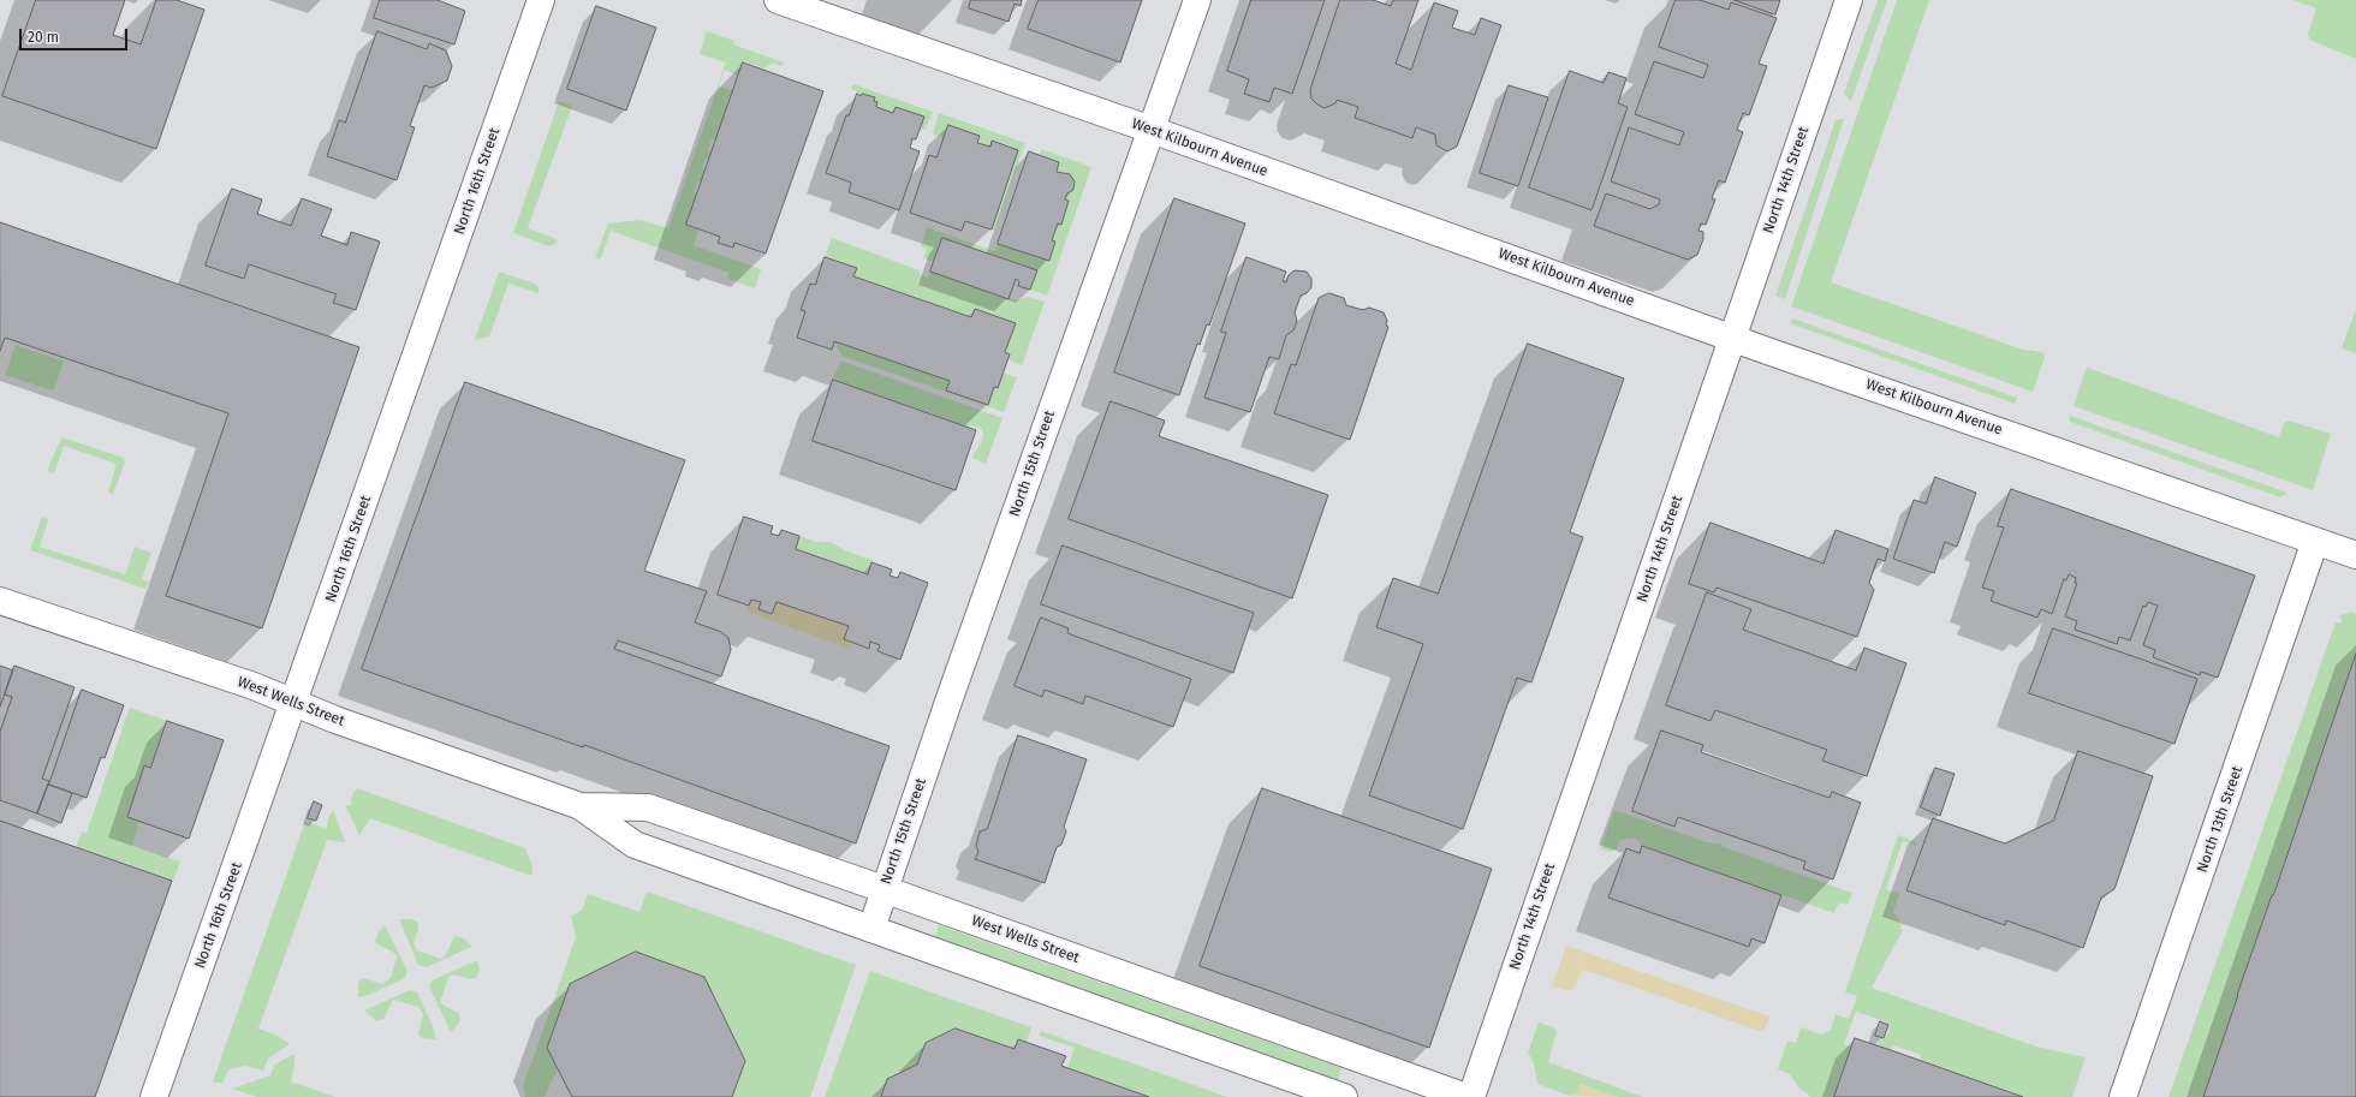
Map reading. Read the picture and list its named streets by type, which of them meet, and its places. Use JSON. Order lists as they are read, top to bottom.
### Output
{
  "streets": {
    "street": [
      "West Kilbourn Avenue",
      "North 14th Street",
      "North 16th Street",
      "North 15th Street",
      "West Wells Street",
      "North 13th Street"
    ]
  },
  "crossings": [
    ["West Kilbourn Avenue", "North 14th Street"],
    ["West Kilbourn Avenue", "North 15th Street"],
    ["West Kilbourn Avenue", "North 13th Street"],
    ["North 16th Street", "West Wells Street"],
    ["North 15th Street", "West Wells Street"]
  ],
  "scale_bar": "20 m"
}
